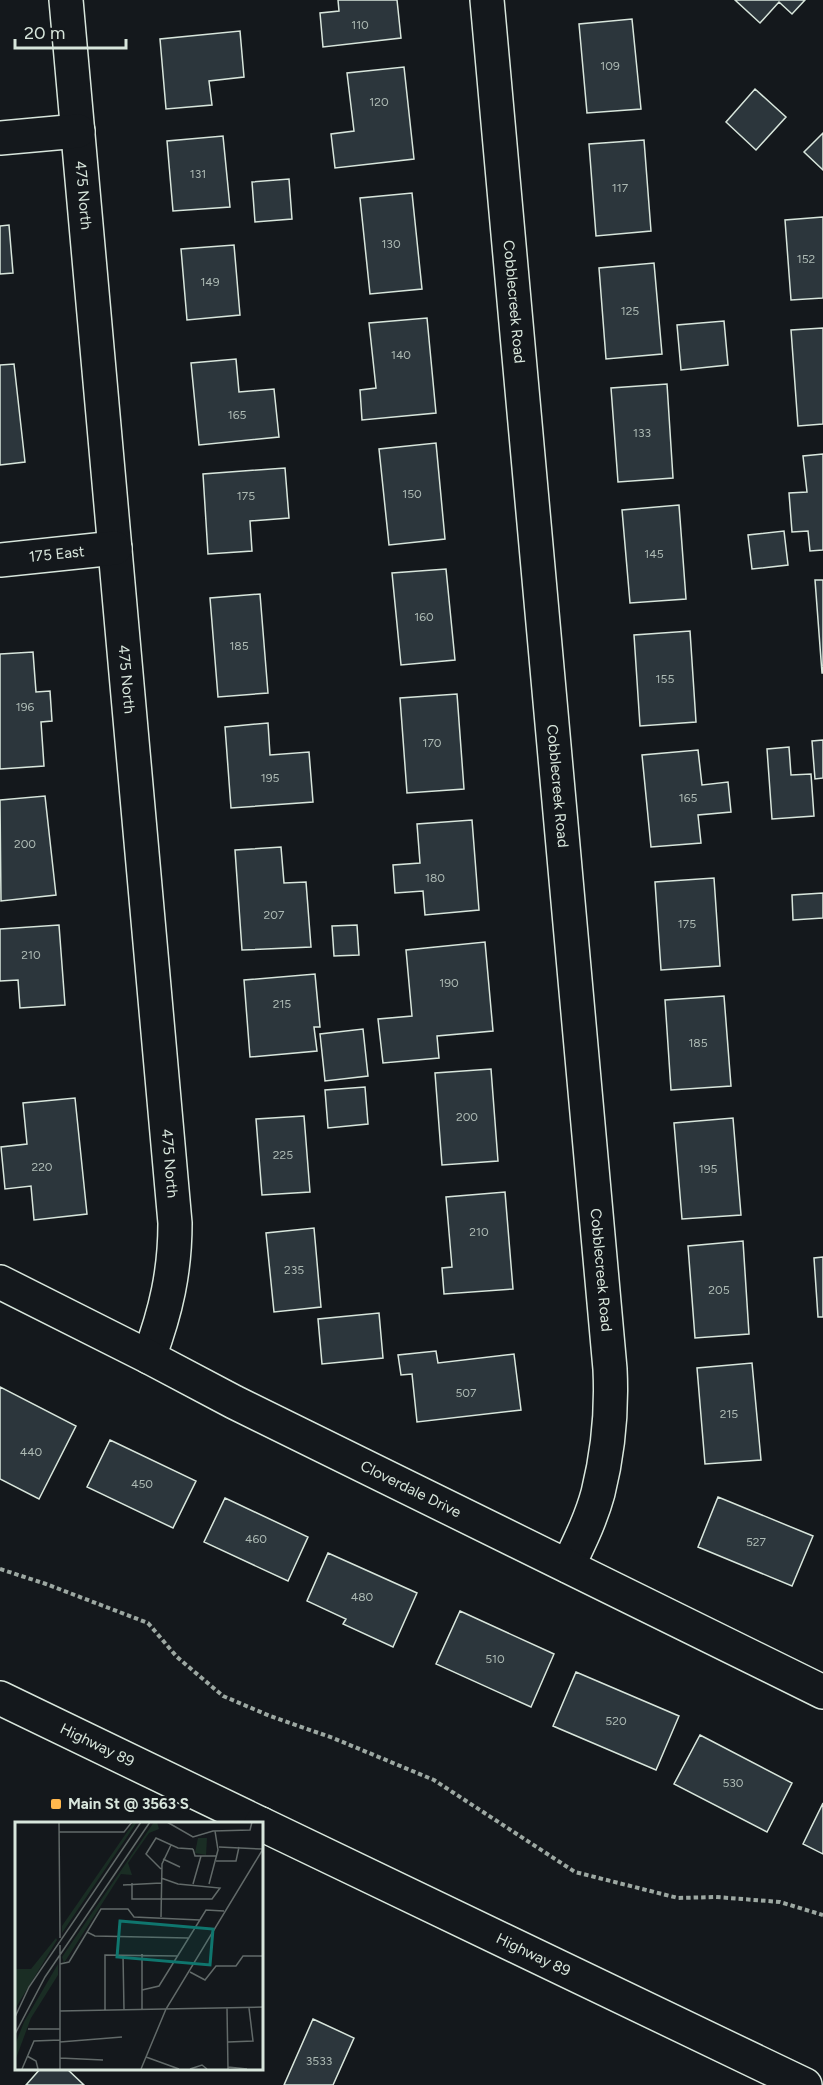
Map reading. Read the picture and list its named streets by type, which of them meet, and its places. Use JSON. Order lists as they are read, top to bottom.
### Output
{
  "streets": {
    "street": [
      "475 North",
      "Cobblecreek Road",
      "175 East",
      "Cloverdale Drive",
      "Highway 89"
    ]
  },
  "crossings": [
    ["475 North", "175 East"],
    ["475 North", "Cloverdale Drive"],
    ["Cobblecreek Road", "Cloverdale Drive"]
  ],
  "places": {
    "transit": ["Main St @ 3563 S"]
  },
  "house_numbers": [
    "110",
    "109",
    "120",
    "131",
    "117",
    "130",
    "152",
    "149",
    "125",
    "140",
    "165",
    "133",
    "150",
    "175",
    "145",
    "160",
    "185",
    "155",
    "196",
    "170",
    "195",
    "165",
    "200",
    "180",
    "207",
    "175",
    "210",
    "190",
    "215",
    "185",
    "200",
    "225",
    "220",
    "195",
    "210",
    "235",
    "205",
    "507",
    "215",
    "440",
    "450",
    "460",
    "527",
    "480",
    "510",
    "520",
    "530",
    "3533"
  ],
  "scale_bar": "20 m"
}
